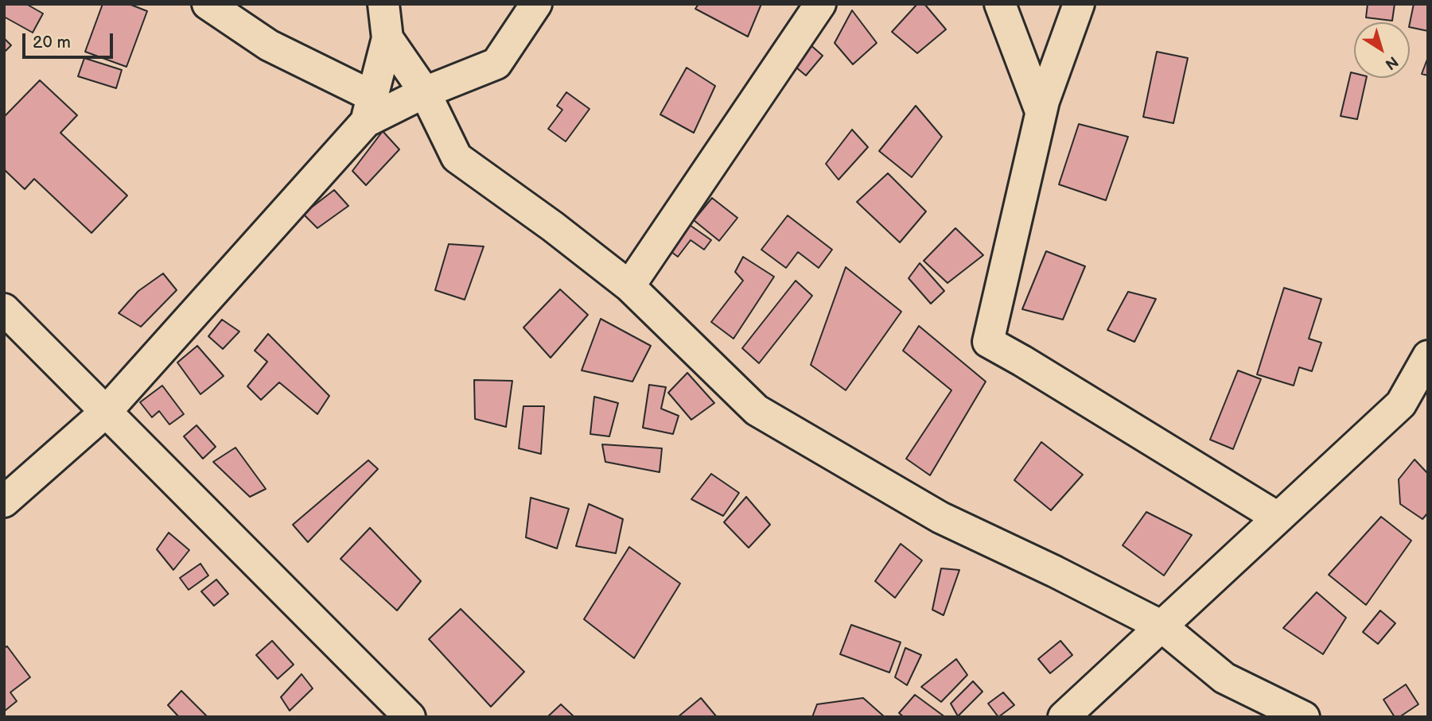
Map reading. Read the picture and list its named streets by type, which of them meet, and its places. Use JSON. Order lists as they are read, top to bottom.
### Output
{
  "scale_bar": "20 m",
  "north": "bottom right"
}
